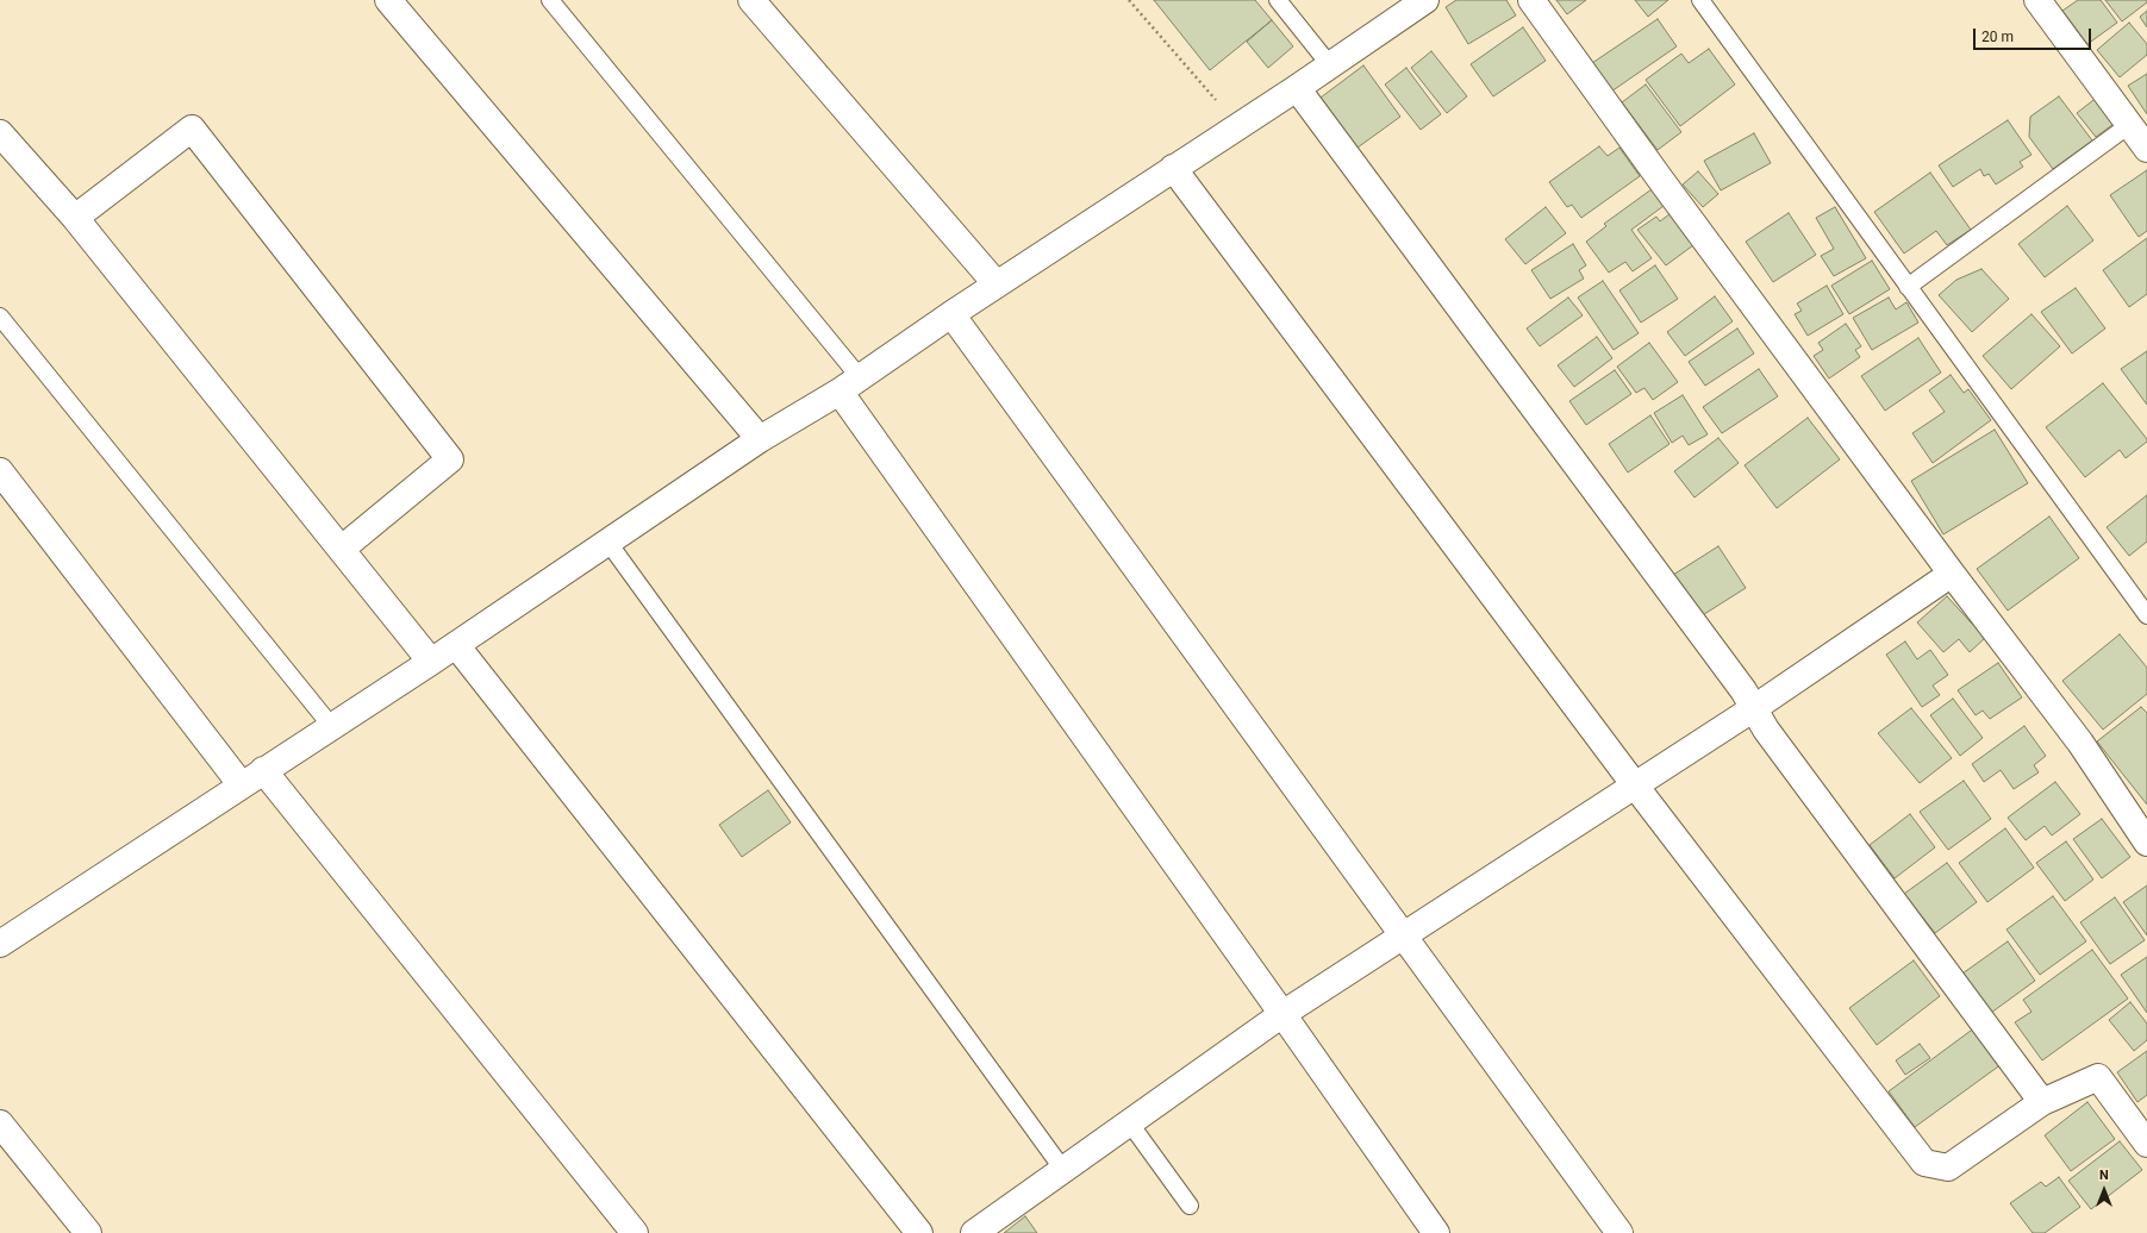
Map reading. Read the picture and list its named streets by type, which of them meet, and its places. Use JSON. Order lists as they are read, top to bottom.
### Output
{
  "scale_bar": "20 m",
  "north": "top"
}
